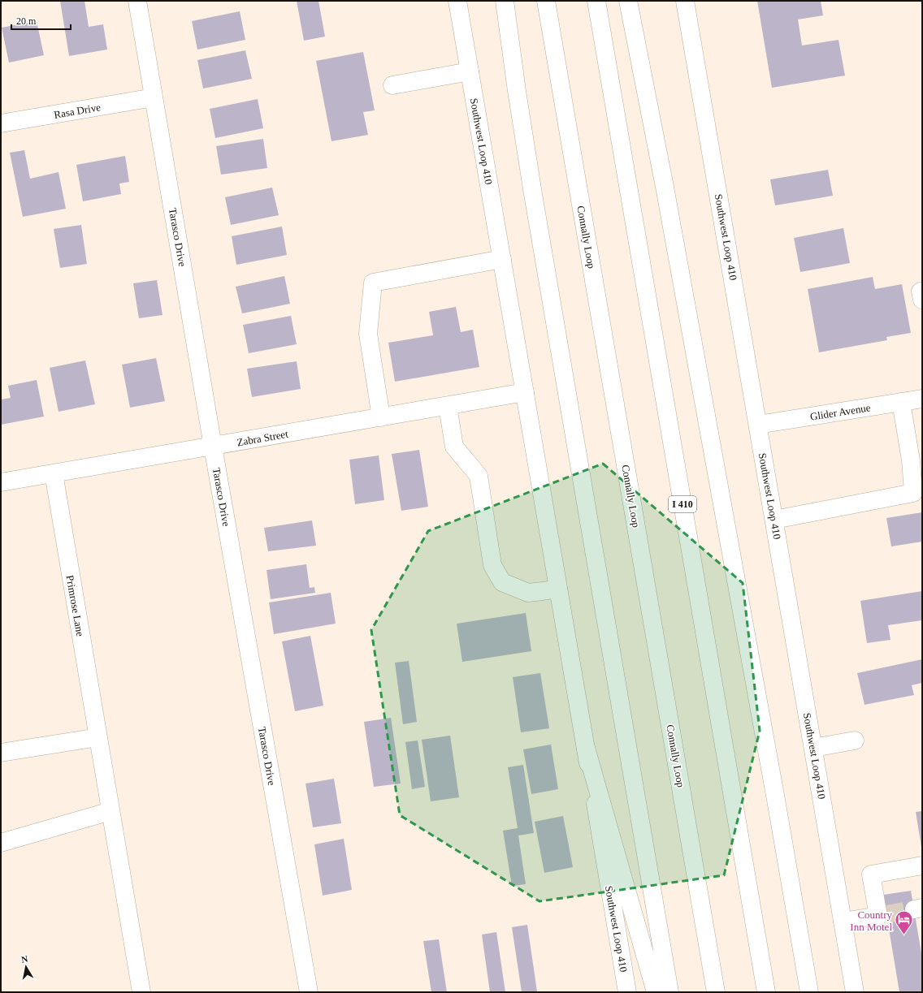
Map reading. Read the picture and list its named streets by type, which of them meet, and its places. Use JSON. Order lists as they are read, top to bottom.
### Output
{
  "streets": {
    "main road": [
      "Rasa Drive",
      "Southwest Loop 410",
      "Tarasco Drive",
      "Connally Loop",
      "Glider Avenue",
      "Zabra Street",
      "I 410",
      "Primrose Lane"
    ]
  },
  "crossings": [
    ["Rasa Drive", "Tarasco Drive"],
    ["Southwest Loop 410", "Glider Avenue"],
    ["Southwest Loop 410", "Zabra Street"],
    ["Tarasco Drive", "Zabra Street"],
    ["Zabra Street", "Primrose Lane"]
  ],
  "places": {
    "hotel": ["Country Inn Motel"]
  },
  "scale_bar": "20 m",
  "north": "top"
}
